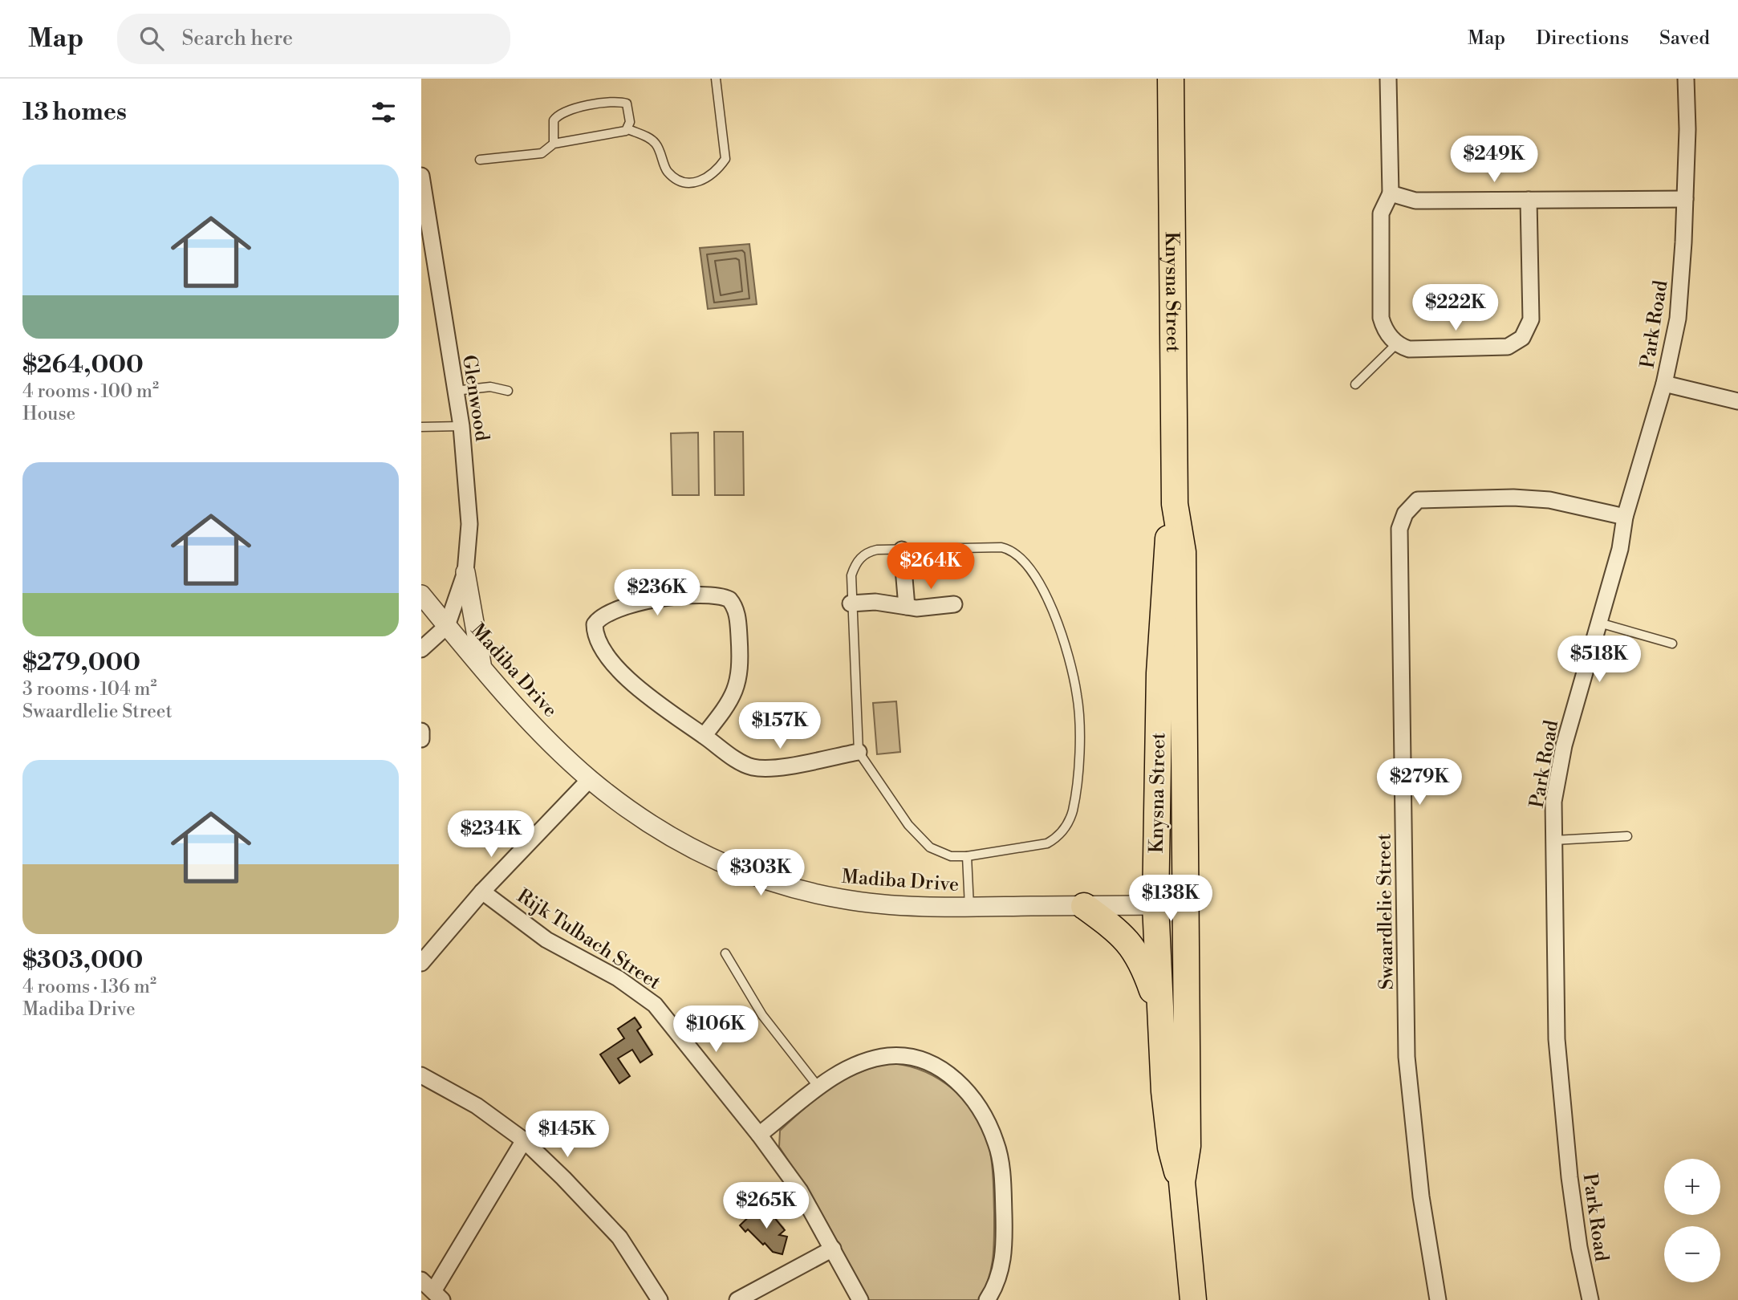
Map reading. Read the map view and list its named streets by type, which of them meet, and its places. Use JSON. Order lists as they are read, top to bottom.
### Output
{
  "streets": {
    "highway": ["Knysna Street"],
    "street": [
      "Park Road",
      "Glenwood",
      "Madiba Drive",
      "Swaardlelie Street",
      "Rijk Tulbach Street"
    ]
  },
  "crossings": [
    ["Knysna Street", "Madiba Drive"],
    ["Park Road", "Swaardlelie Street"],
    ["Glenwood", "Madiba Drive"]
  ],
  "page": {
    "header": "Map",
    "search": "Search here",
    "nav": ["Map", "Directions", "Saved"],
    "heading": "13 homes",
    "price": [
      "$249K",
      "$222K",
      "$264K",
      "$236K",
      "$518K",
      "$157K",
      "$279K",
      "$234K",
      "$303K",
      "$138K",
      "$106K",
      "$145K",
      "$265K"
    ],
    "list": [
      {
        "name": "$264,000",
        "note": "4 rooms · 100 m² · House"
      },
      {
        "name": "$279,000",
        "note": "3 rooms · 104 m² · Swaardlelie Street"
      },
      {
        "name": "$303,000",
        "note": "4 rooms · 136 m² · Madiba Drive"
      }
    ],
    "map_buttons": ["+", "−"]
  }
}
